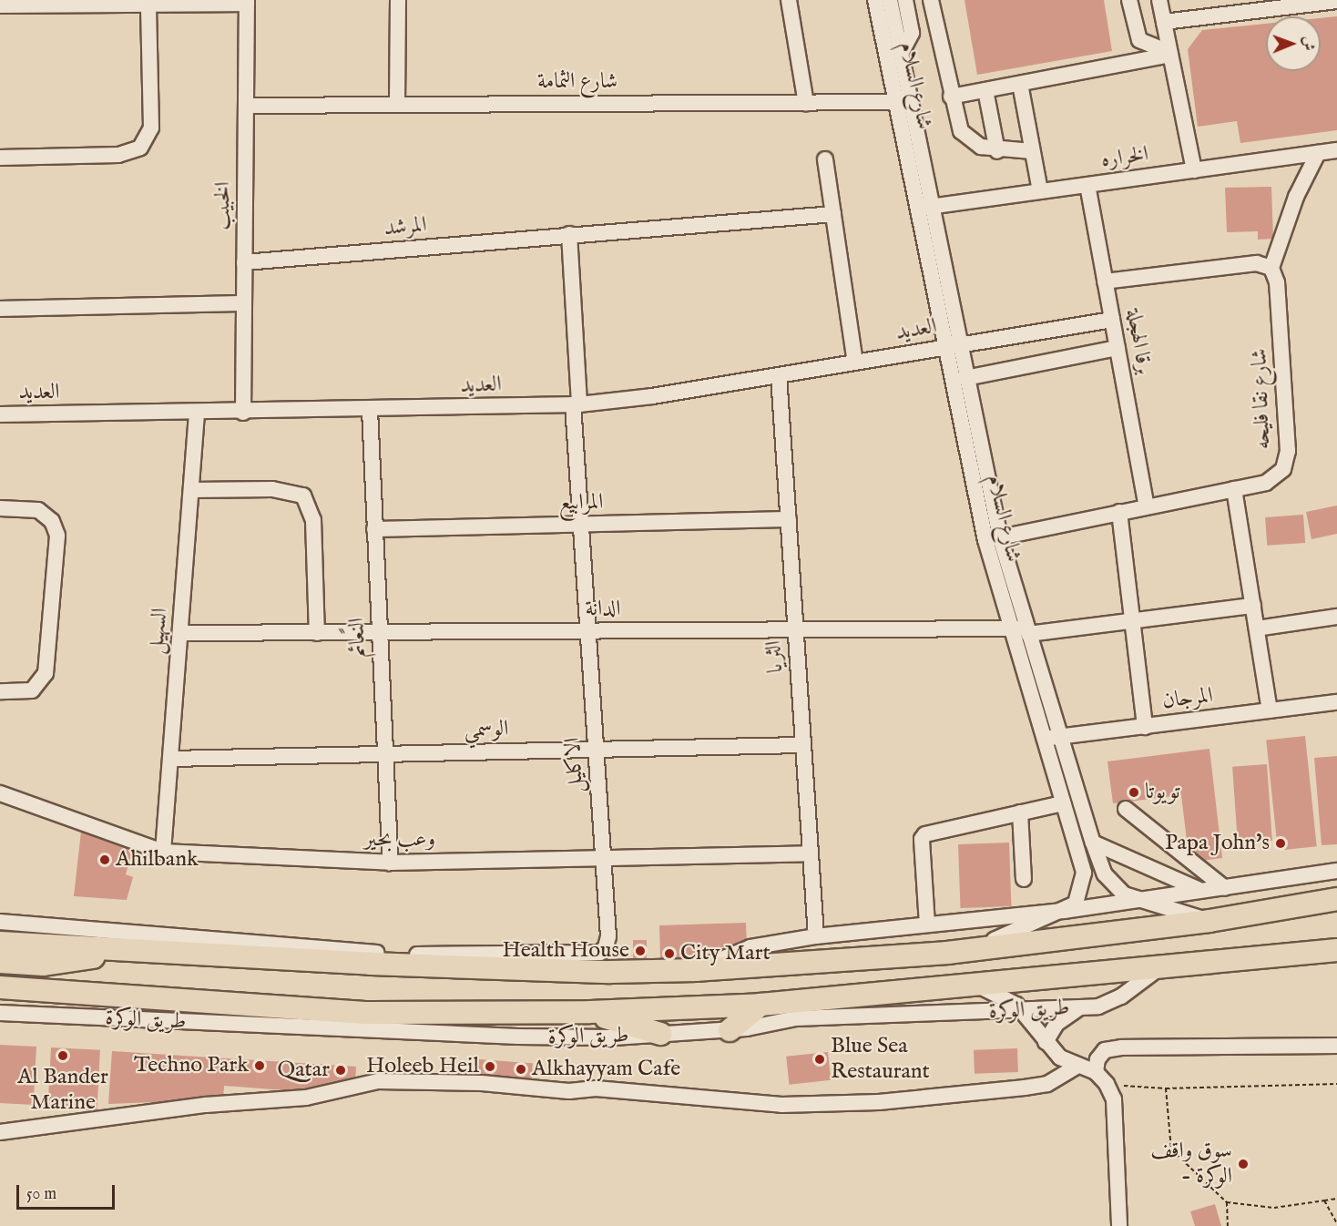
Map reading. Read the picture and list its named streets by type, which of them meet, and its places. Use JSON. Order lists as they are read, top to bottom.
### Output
{
  "streets": {
    "highway": ["طريق الوكرة"],
    "street": [
      "شارع الثمامة",
      "شارع السلام",
      "الخراره",
      "الخبيب",
      "المرشد",
      "العديد",
      "برقا الهجلة",
      "شارع نقا فليحه",
      "المرابيع",
      "الدانة",
      "السهيل",
      "النًعائم",
      "الثريا",
      "المرجان",
      "الوسمي",
      "الاكليل",
      "وعب بحير"
    ]
  },
  "crossings": [
    ["شارع الثمامة", "شارع السلام"],
    ["شارع الثمامة", "الخبيب"],
    ["شارع السلام", "الخراره"],
    ["شارع السلام", "العديد"],
    ["شارع السلام", "شارع نقا فليحه"],
    ["شارع السلام", "الدانة"],
    ["شارع السلام", "المرجان"],
    ["الخراره", "برقا الهجلة"],
    ["الخبيب", "المرشد"],
    ["الخبيب", "العديد"],
    ["العديد", "برقا الهجلة"],
    ["العديد", "السهيل"],
    ["العديد", "النًعائم"],
    ["العديد", "الثريا"],
    ["العديد", "الاكليل"],
    ["برقا الهجلة", "شارع نقا فليحه"],
    ["المرابيع", "النًعائم"],
    ["المرابيع", "الثريا"],
    ["المرابيع", "الاكليل"],
    ["الدانة", "السهيل"],
    ["الدانة", "النًعائم"],
    ["الدانة", "الثريا"],
    ["الدانة", "الاكليل"],
    ["السهيل", "الوسمي"],
    ["السهيل", "وعب بحير"],
    ["النًعائم", "الوسمي"],
    ["النًعائم", "وعب بحير"],
    ["الثريا", "الوسمي"],
    ["الثريا", "وعب بحير"],
    ["الوسمي", "الاكليل"],
    ["الاكليل", "وعب بحير"]
  ],
  "places": [
    "تويوتا",
    "Papa John's",
    "Ahilbank",
    "Health House",
    "City Mart",
    "Al Bander Marine",
    "Blue Sea Restaurant",
    "Techno Park",
    "Holeeb Heil",
    "Alkhayyam Cafe",
    "Qatar",
    "سوق واقف - الوكرة"
  ],
  "scale_bar": "50 m",
  "north": "right"
}
